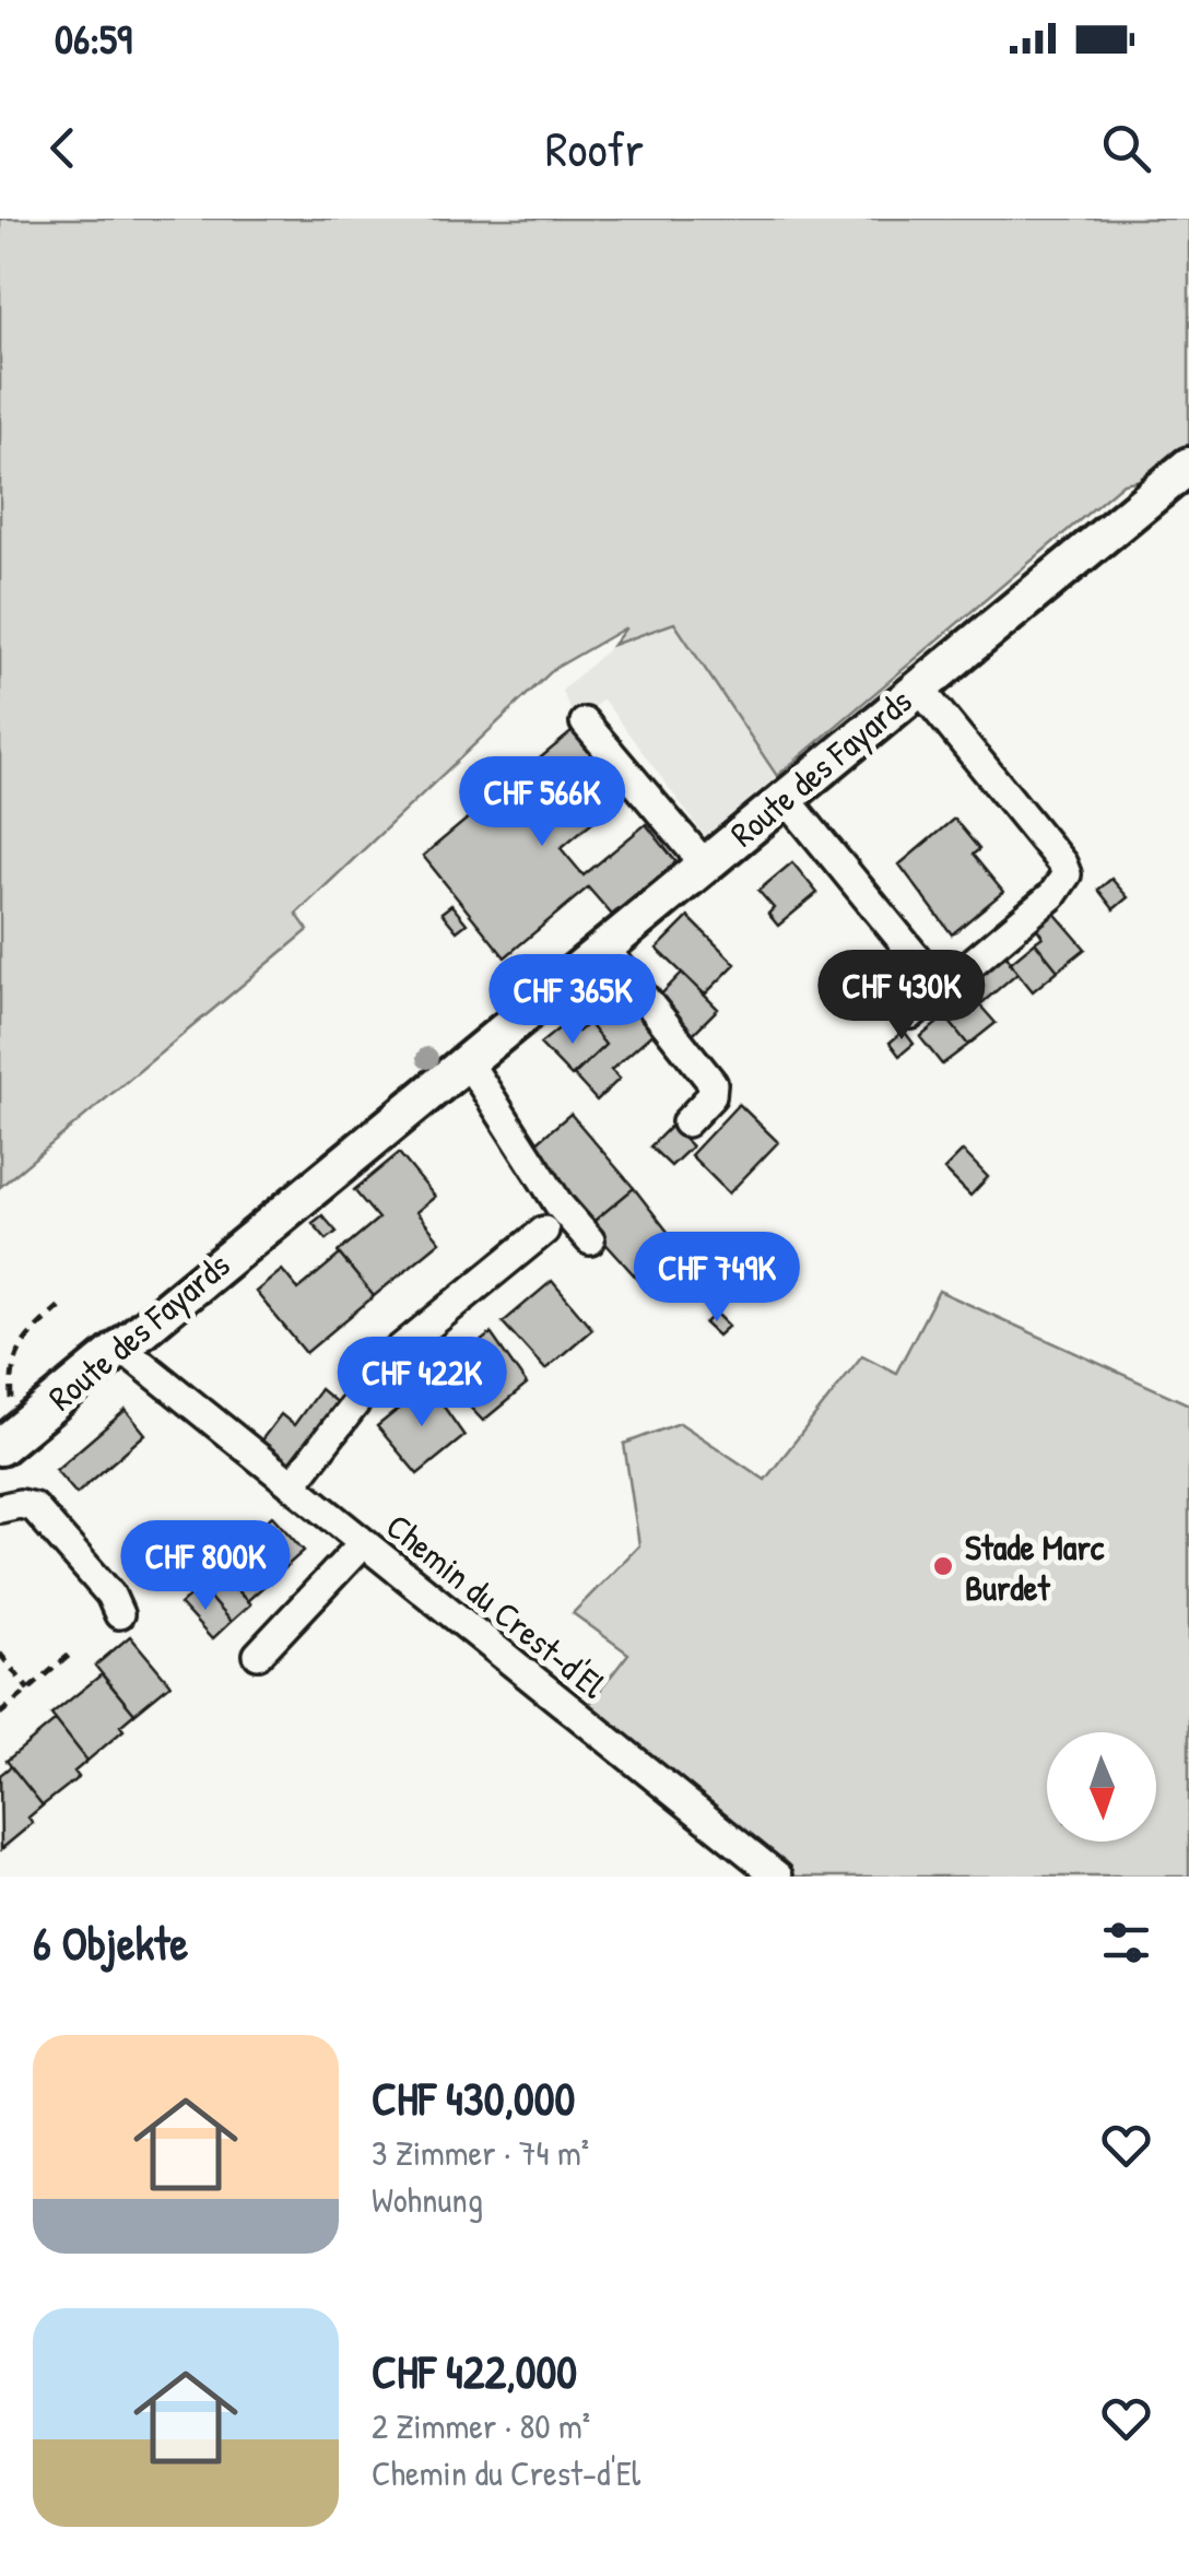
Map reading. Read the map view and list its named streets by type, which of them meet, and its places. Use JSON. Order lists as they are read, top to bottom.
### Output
{
  "streets": {
    "main road": ["Route des Fayards"],
    "street": ["Chemin du Crest-d'El"]
  },
  "crossings": [
    ["Route des Fayards", "Chemin du Crest-d'El"]
  ],
  "places": ["Stade Marc Burdet"],
  "north": "bottom",
  "page": {
    "status": "06:59",
    "header": "Roofr",
    "price": [
      "CHF 566K",
      "CHF 430K",
      "CHF 365K",
      "CHF 749K",
      "CHF 422K",
      "CHF 800K"
    ],
    "heading": "6 Objekte",
    "list": [
      {
        "name": "CHF 430,000",
        "note": "3 Zimmer · 74 m² · Wohnung"
      },
      {
        "name": "CHF 422,000",
        "note": "2 Zimmer · 80 m² · Chemin du Crest-d'El"
      }
    ]
  }
}
